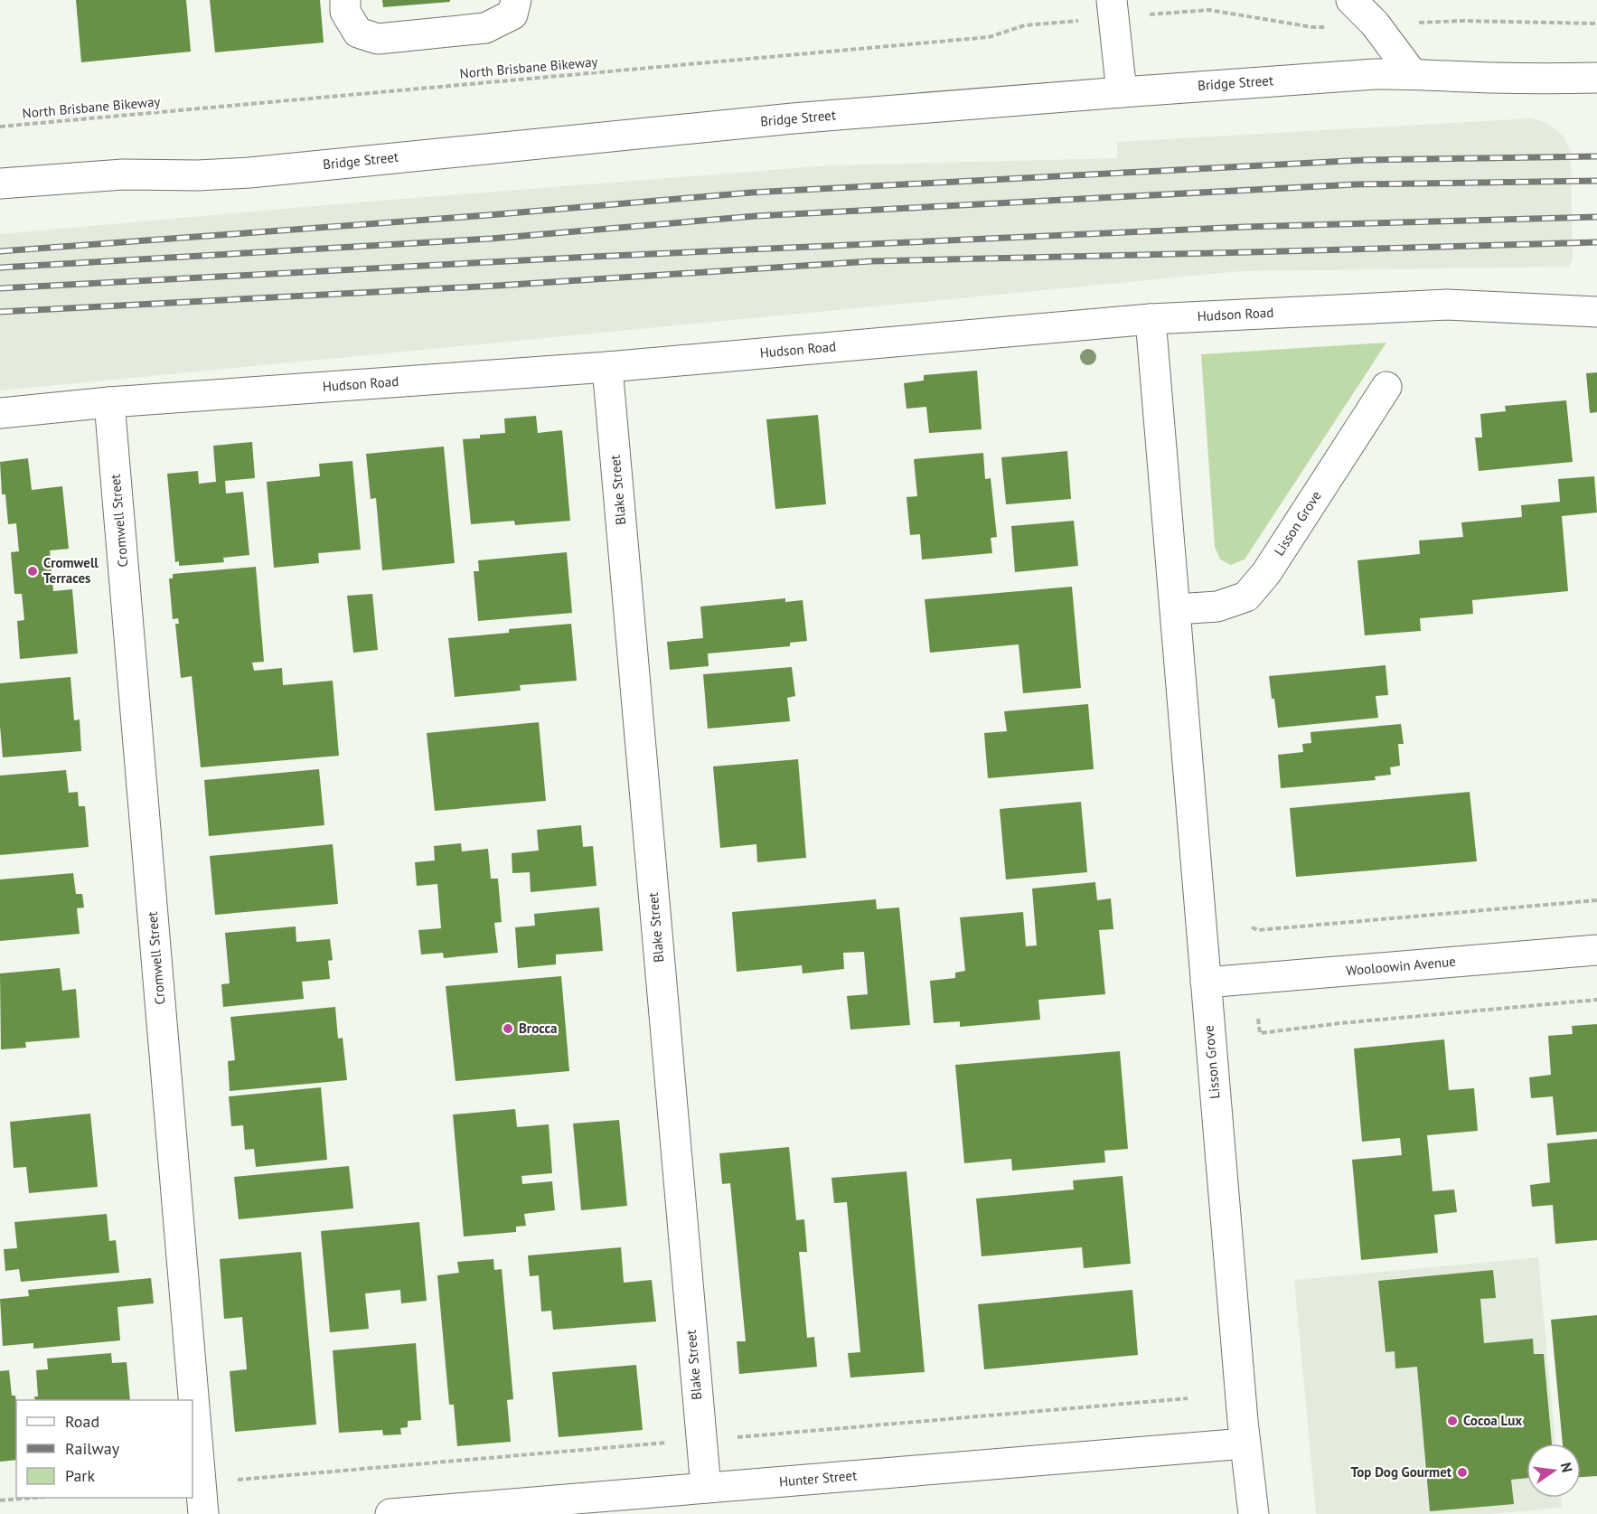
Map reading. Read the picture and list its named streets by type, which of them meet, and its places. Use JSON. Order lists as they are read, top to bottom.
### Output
{
  "streets": {
    "street": [
      "Bridge Street",
      "Hudson Road",
      "Blake Street",
      "Cromwell Street",
      "Lisson Grove",
      "Wooloowin Avenue",
      "Hunter Street"
    ],
    "path": ["North Brisbane Bikeway"]
  },
  "crossings": [
    ["Hudson Road", "Blake Street"],
    ["Hudson Road", "Cromwell Street"],
    ["Hudson Road", "Lisson Grove"],
    ["Blake Street", "Hunter Street"],
    ["Lisson Grove", "Wooloowin Avenue"],
    ["Lisson Grove", "Hunter Street"]
  ],
  "places": [
    "Cromwell Terraces",
    "Brocca",
    "Cocoa Lux",
    "Top Dog Gourmet"
  ],
  "legend": ["Road", "Railway", "Park"],
  "north": "right"
}
